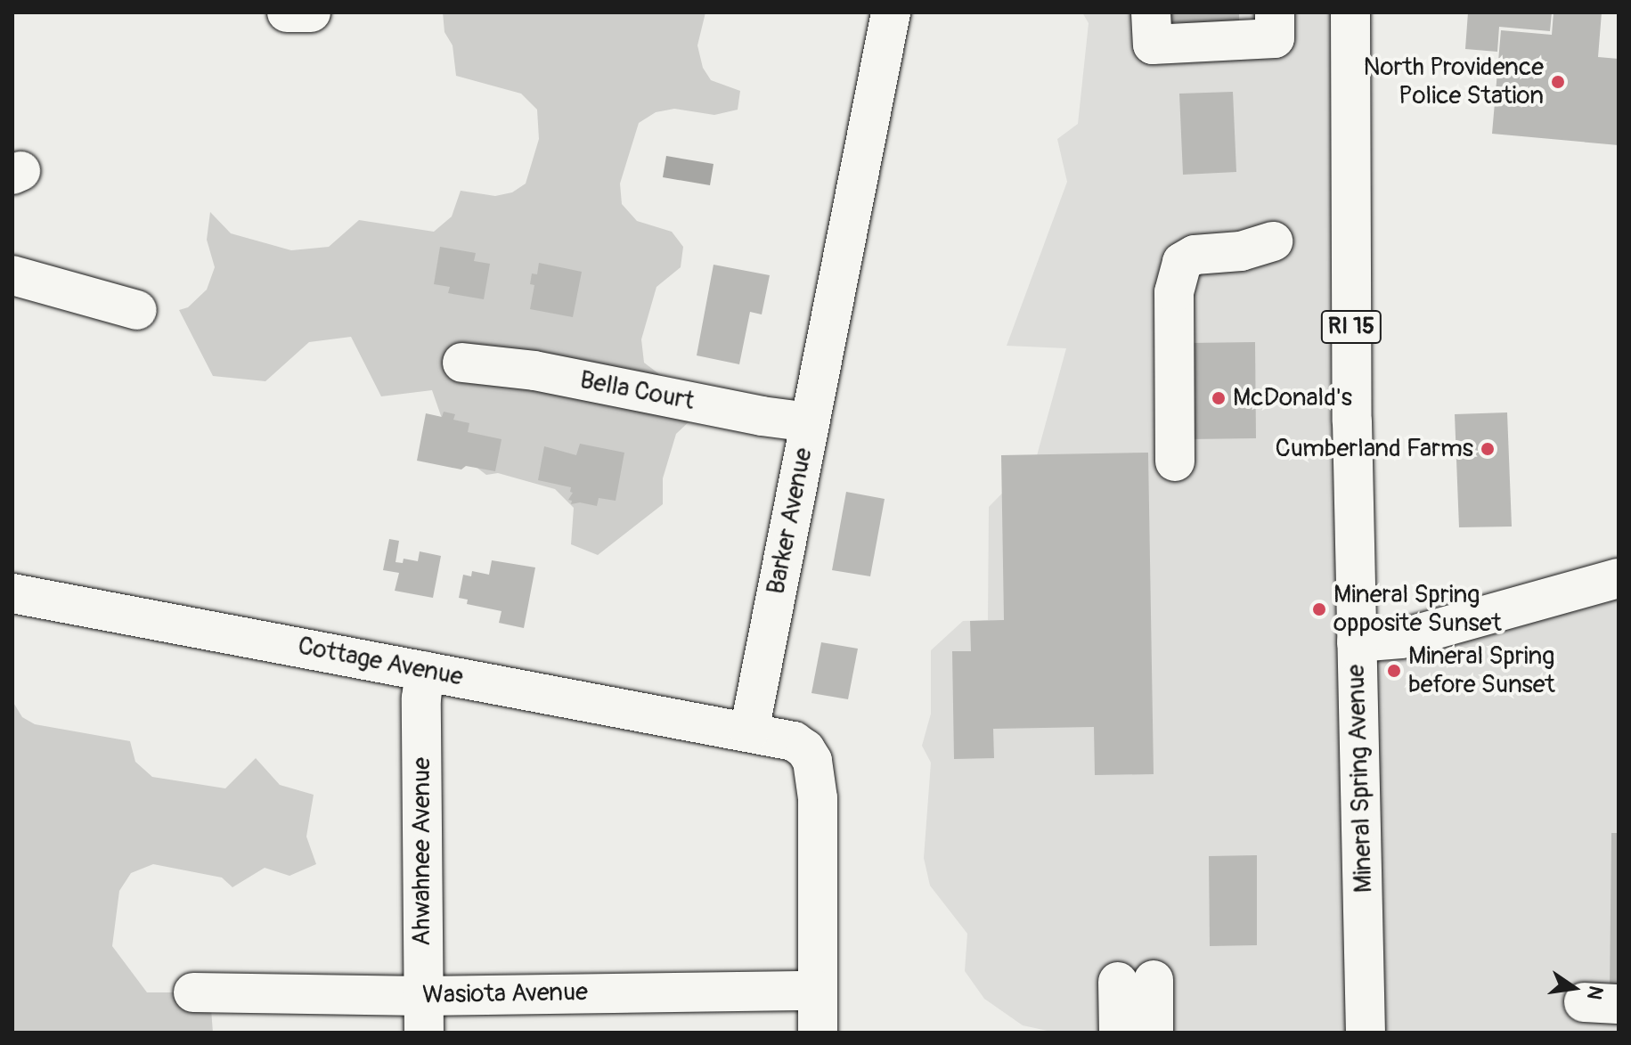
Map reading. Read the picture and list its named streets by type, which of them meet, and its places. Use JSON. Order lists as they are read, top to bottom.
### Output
{
  "streets": {
    "street": [
      "RI 15",
      "Bella Court",
      "Barker Avenue",
      "Cottage Avenue",
      "Mineral Spring Avenue",
      "Ahwahnee Avenue",
      "Wasiota Avenue"
    ]
  },
  "crossings": [
    ["Bella Court", "Barker Avenue"],
    ["Barker Avenue", "Cottage Avenue"],
    ["Cottage Avenue", "Ahwahnee Avenue"],
    ["Ahwahnee Avenue", "Wasiota Avenue"]
  ],
  "places": [
    "North Providence Police Station",
    "McDonald's",
    "Cumberland Farms",
    "Mineral Spring opposite Sunset",
    "Mineral Spring before Sunset"
  ],
  "north": "right"
}
